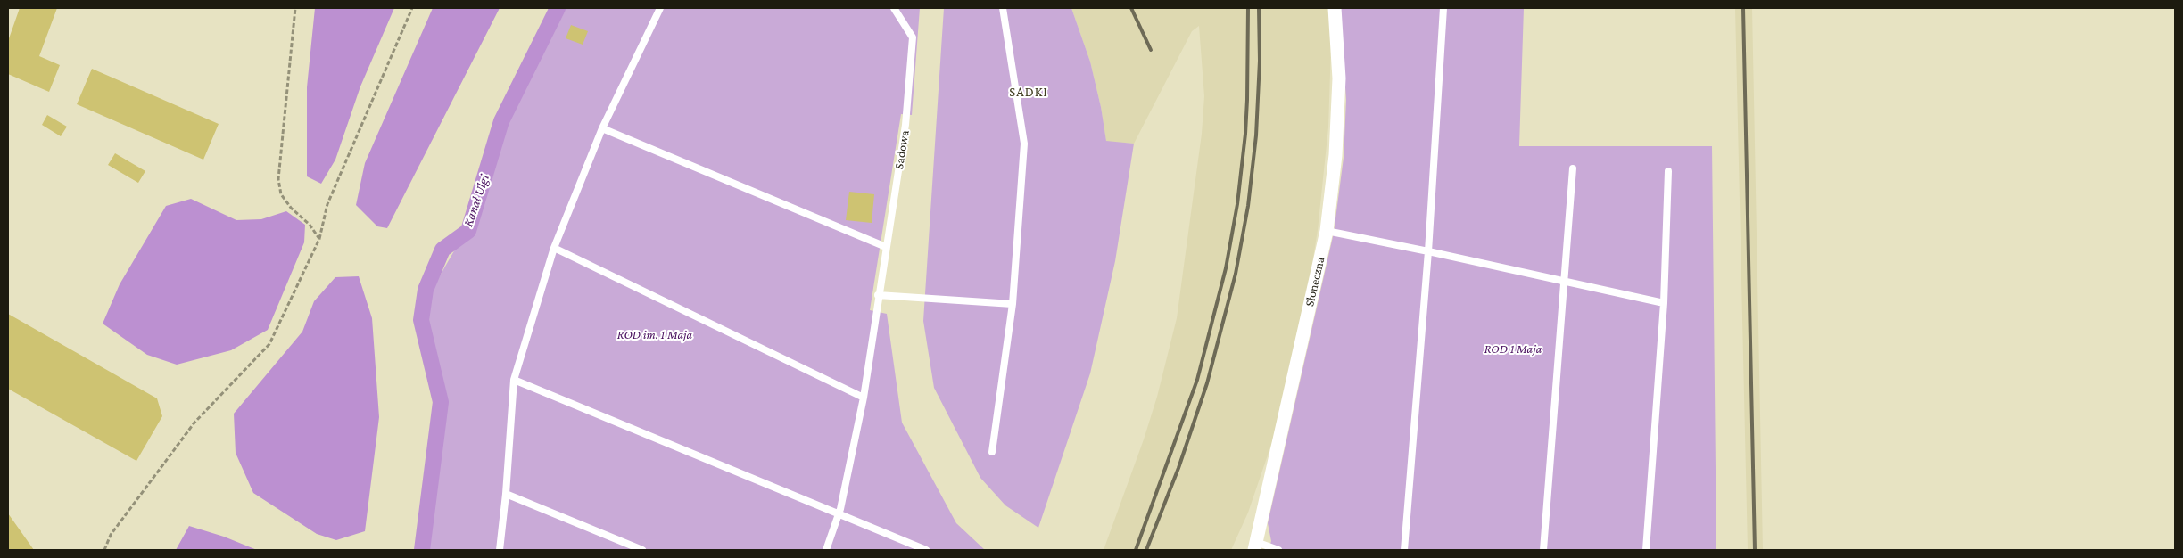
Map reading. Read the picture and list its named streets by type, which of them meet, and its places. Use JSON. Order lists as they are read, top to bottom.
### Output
{
  "streets": {
    "street": ["Słoneczna"],
    "lane": ["Sadowa"]
  },
  "districts": ["SADKI"],
  "water": ["Kanał Ulgi"],
  "parks": ["ROD im. 1 Maja", "ROD 1 Maja"]
}
